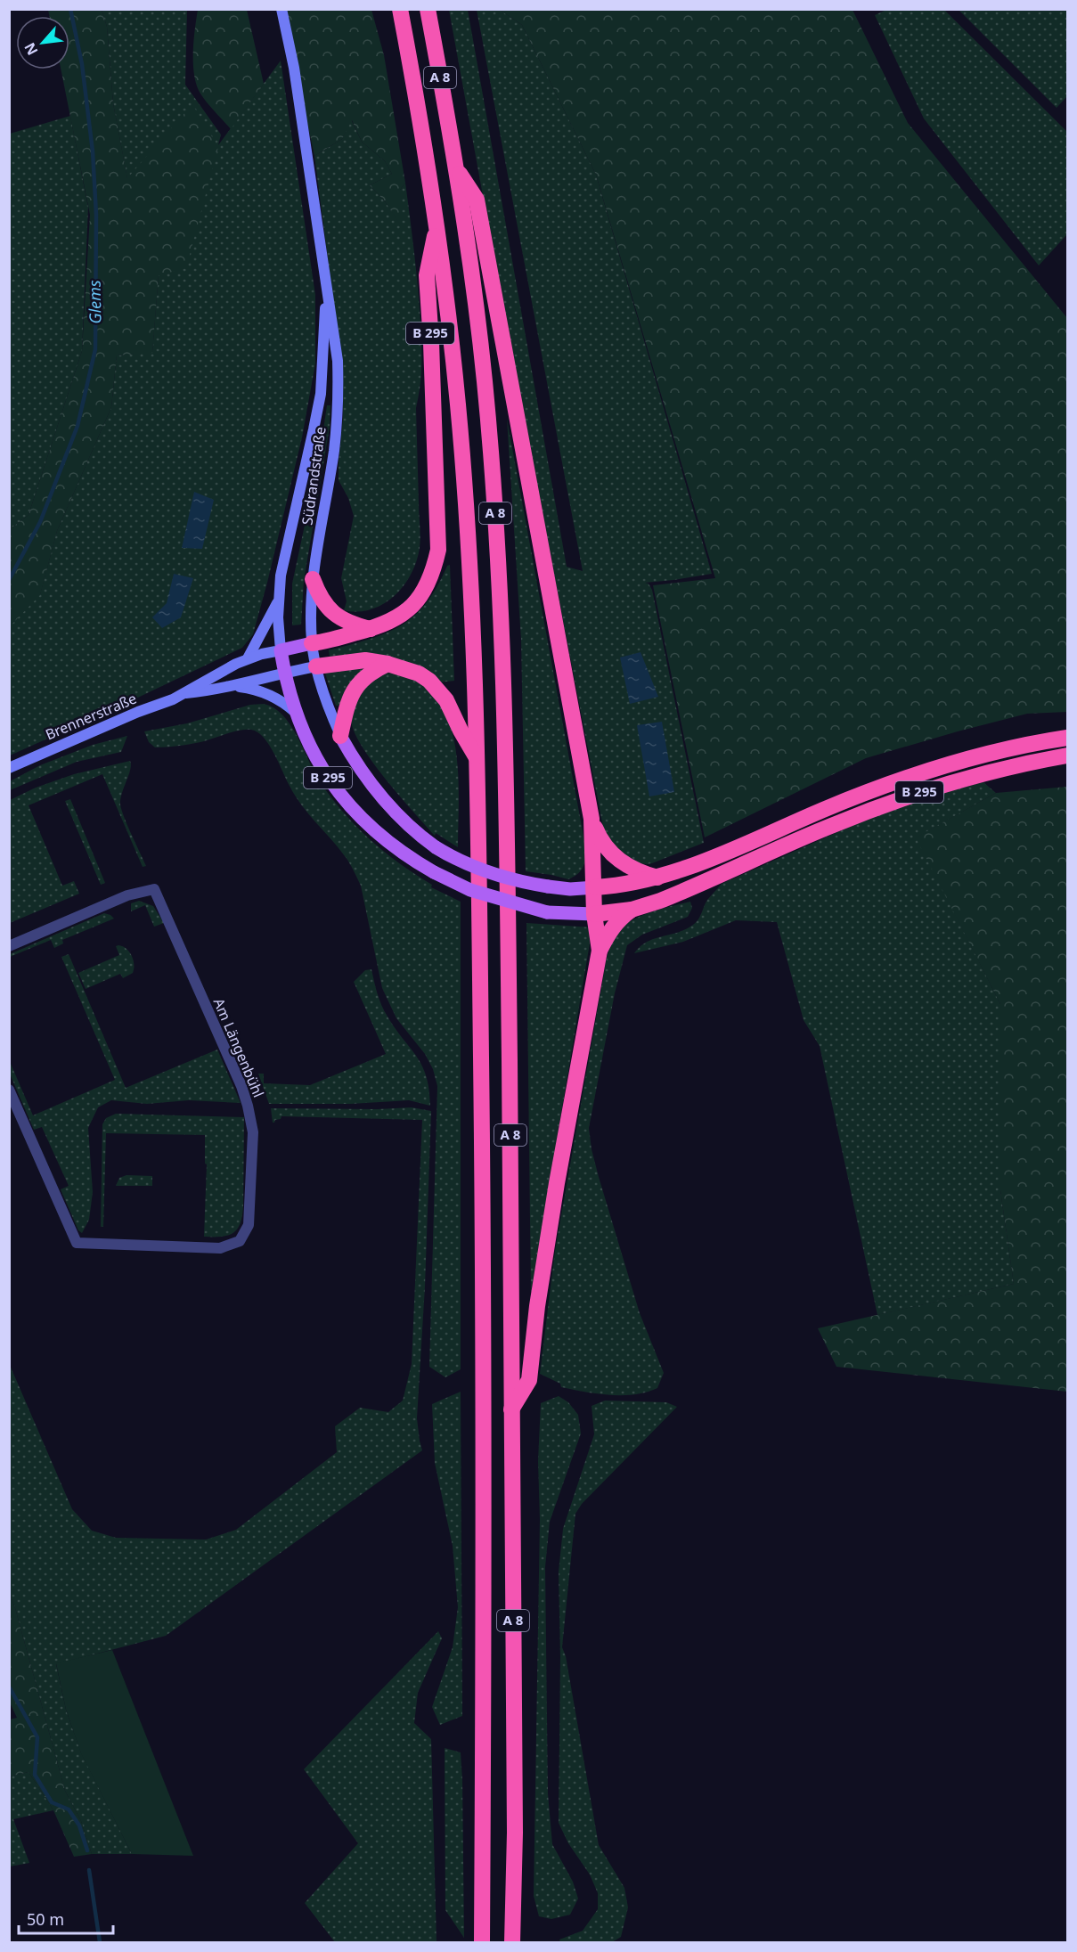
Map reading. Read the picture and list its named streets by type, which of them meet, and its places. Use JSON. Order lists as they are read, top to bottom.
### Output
{
  "streets": {
    "highway": ["A 8", "B 295"],
    "main road": ["Südrandstraße", "Brennerstraße"],
    "street": ["Am Längenbühl"]
  },
  "crossings": [
    ["A 8", "B 295"],
    ["B 295", "Südrandstraße"],
    ["B 295", "Brennerstraße"],
    ["Südrandstraße", "Brennerstraße"]
  ],
  "water": ["Glems"],
  "scale_bar": "50 m",
  "north": "bottom left"
}
